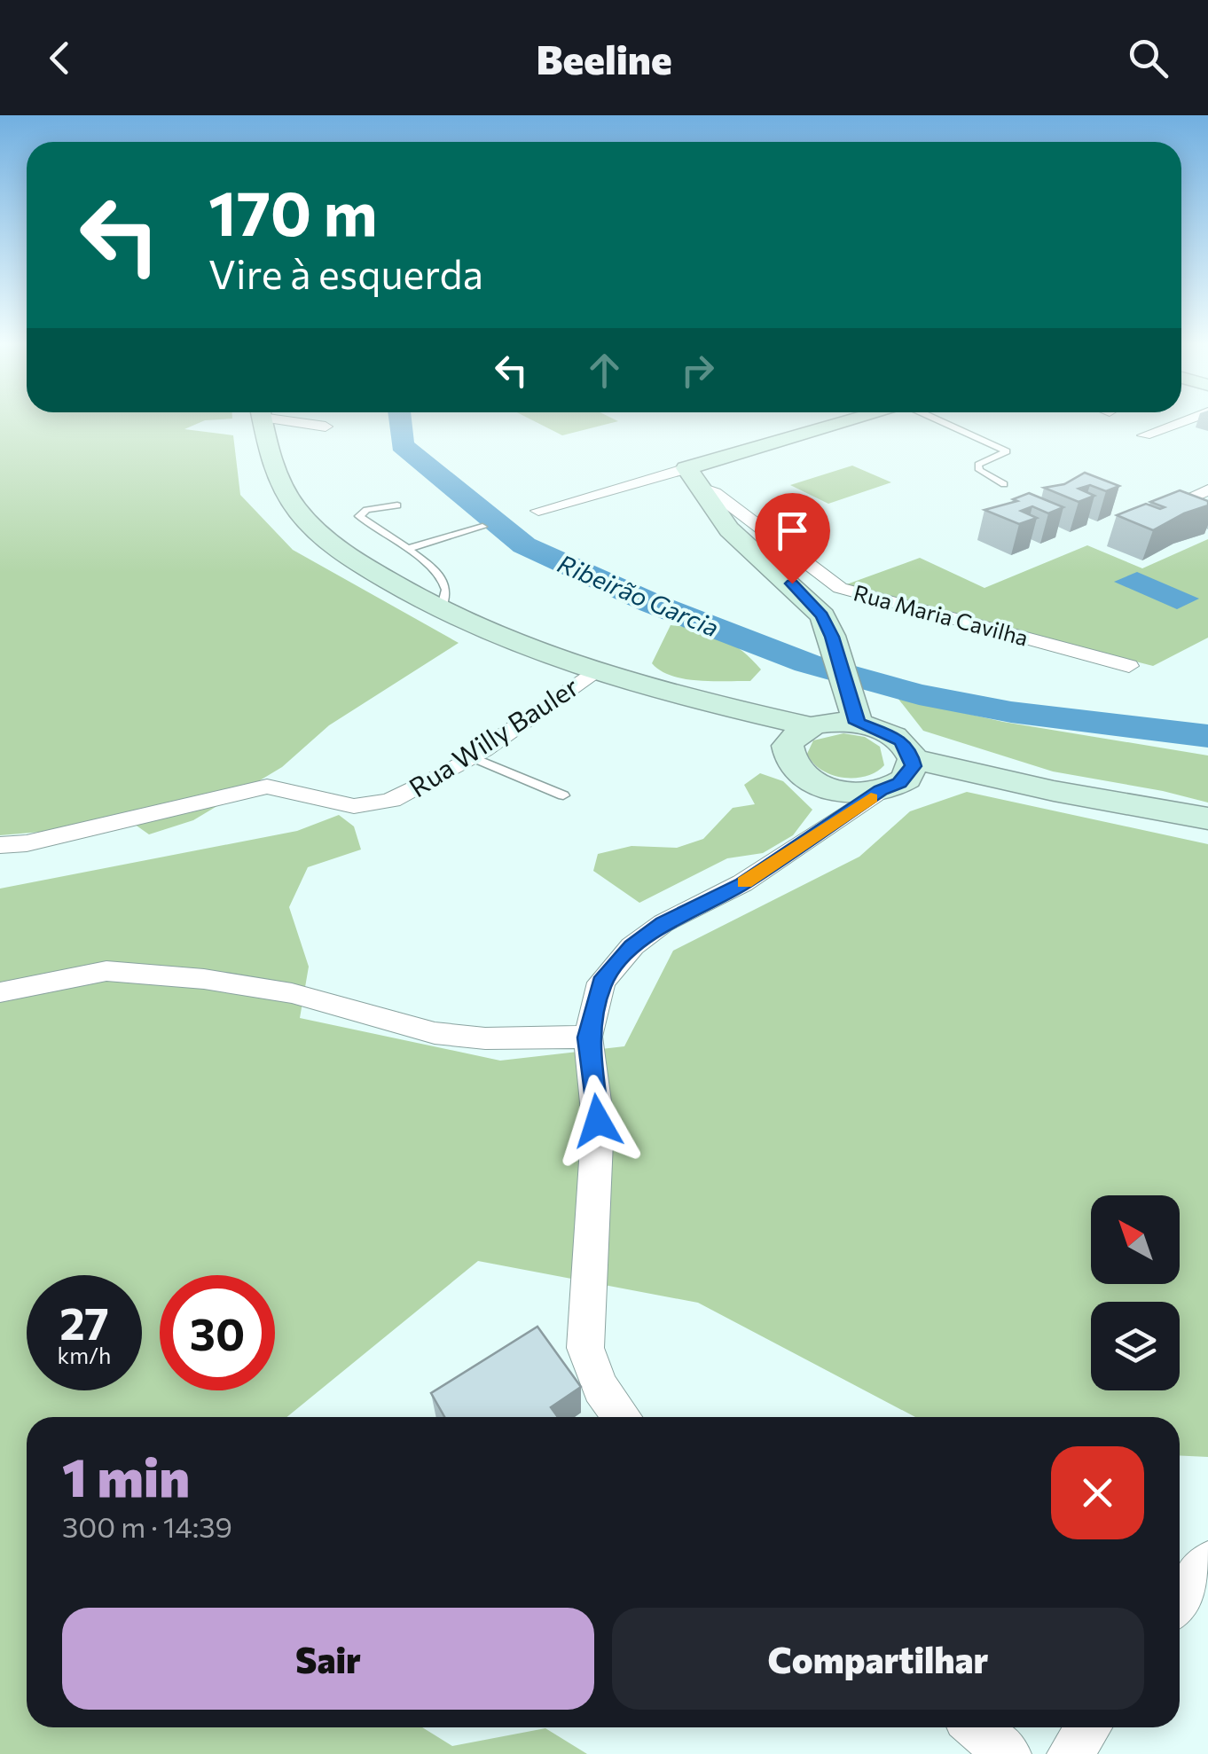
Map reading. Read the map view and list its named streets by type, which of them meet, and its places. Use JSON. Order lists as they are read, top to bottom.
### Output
{
  "streets": {
    "street": ["Rua Maria Cavilha", "Rua Willy Bauler"]
  },
  "water": ["Ribeirão Garcia"],
  "north": "top left",
  "page": {
    "header": "Beeline",
    "turn": ["170 m", "Vire à esquerda"],
    "speed": "27 km/h",
    "limit": "30",
    "heading": ["1 min", "300 m · 14:39"],
    "buttons": ["Sair", "Compartilhar"]
  }
}
